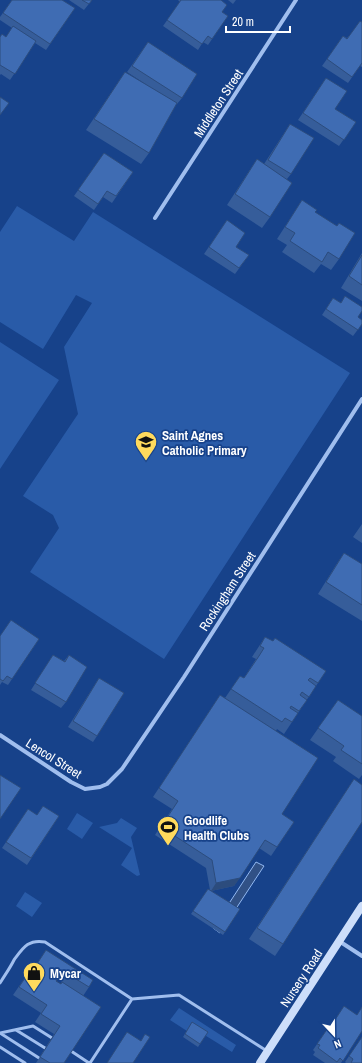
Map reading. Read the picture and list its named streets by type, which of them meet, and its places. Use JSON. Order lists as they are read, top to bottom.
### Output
{
  "streets": {
    "main road": ["Nursery Road"],
    "street": ["Middleton Street", "Rockingham Street", "Lencol Street"]
  },
  "crossings": [
    ["Rockingham Street", "Lencol Street"]
  ],
  "places": {
    "school or university": ["Saint Agnes Catholic Primary"],
    "sports": ["Goodlife Health Clubs"],
    "shop": ["Mycar"]
  },
  "scale_bar": "20 m",
  "north": "bottom"
}
